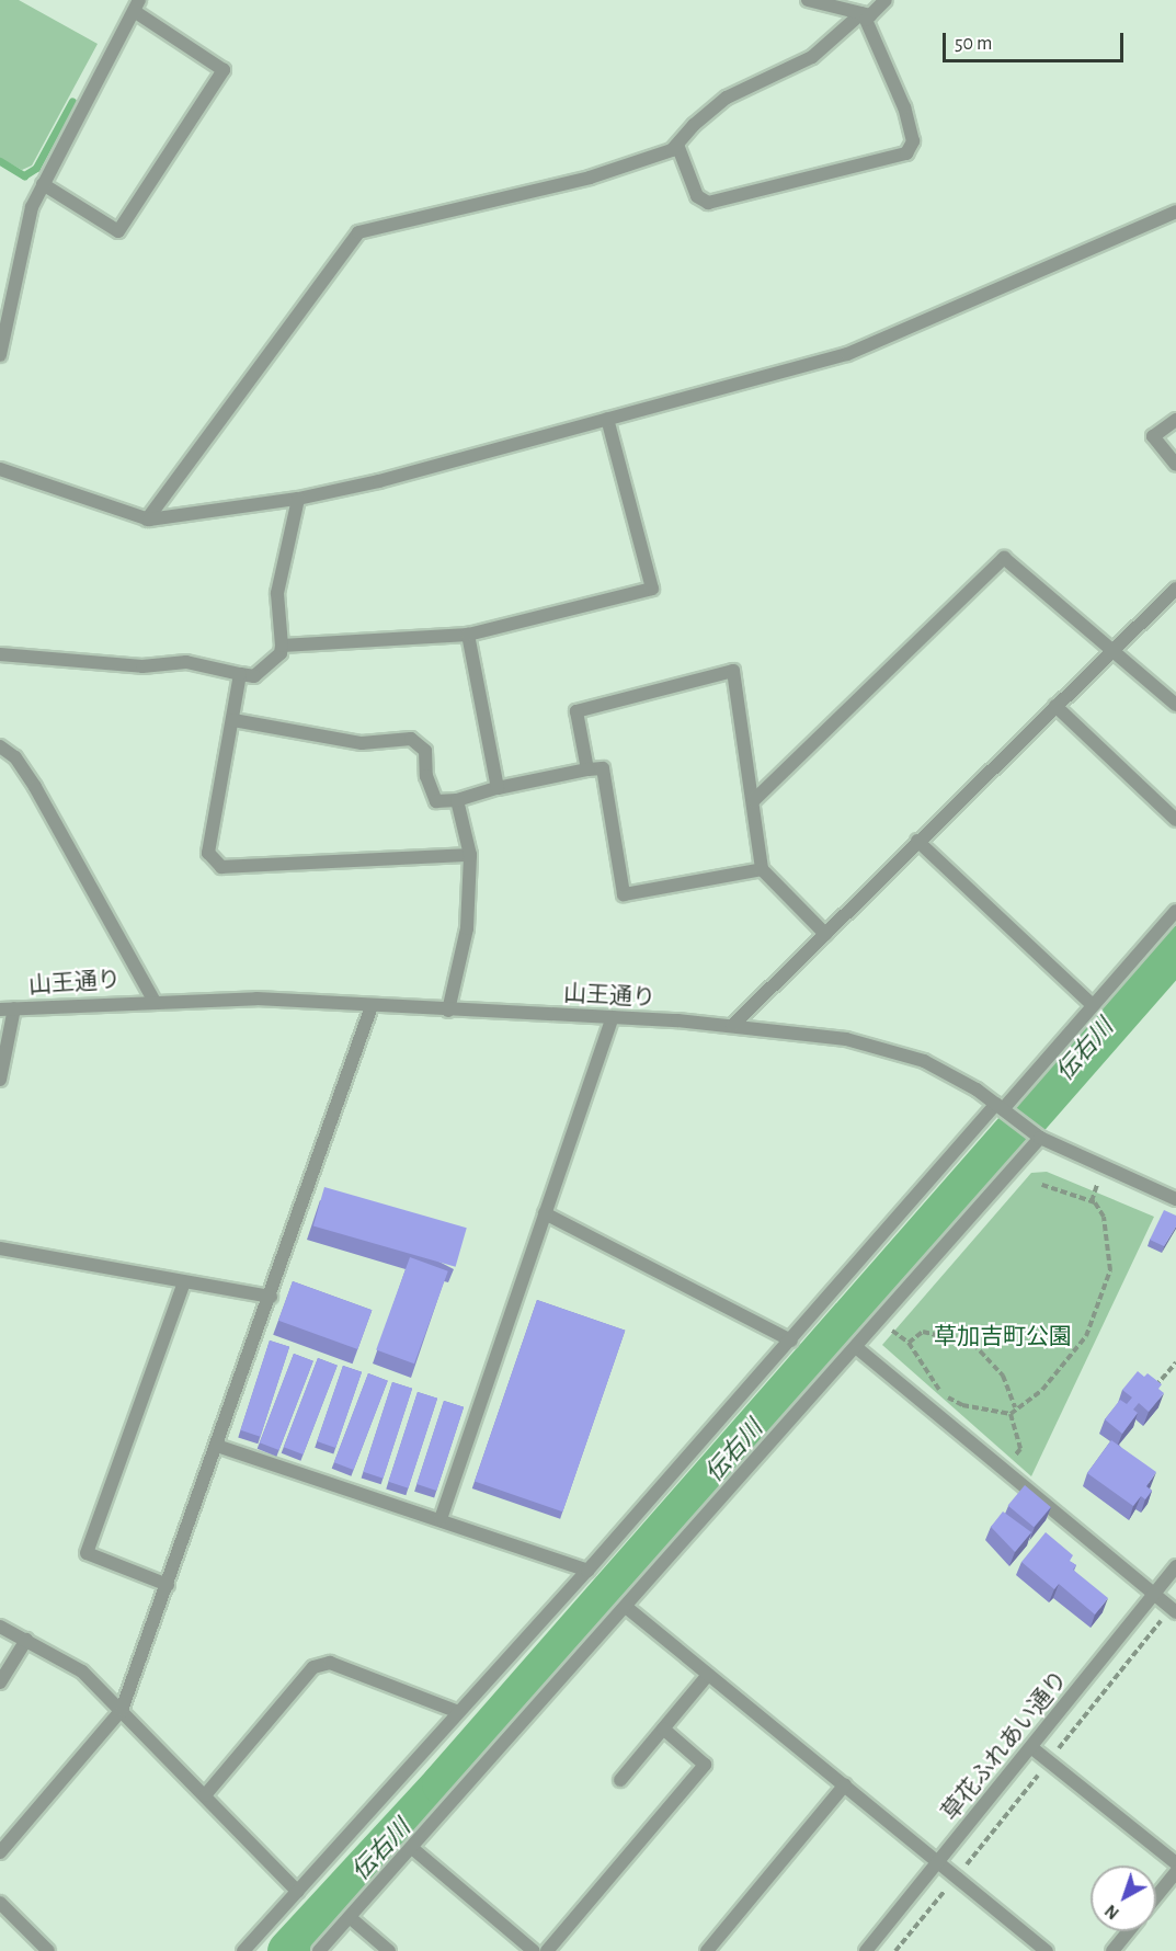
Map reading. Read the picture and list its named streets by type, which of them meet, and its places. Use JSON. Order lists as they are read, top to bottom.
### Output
{
  "streets": {
    "street": ["山王通り", "草花ふれあい通り"]
  },
  "water": ["伝右川"],
  "parks": ["草加吉町公園"],
  "scale_bar": "50 m",
  "north": "bottom left"
}
